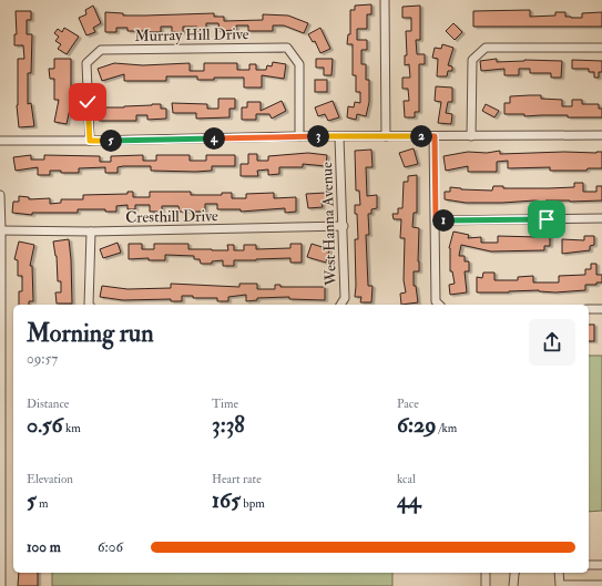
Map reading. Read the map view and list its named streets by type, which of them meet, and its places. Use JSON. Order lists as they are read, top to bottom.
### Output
{
  "streets": {
    "street": ["Murray Hill Drive", "Cresthill Drive", "West Hanna Avenue"]
  },
  "crossings": [
    ["Cresthill Drive", "West Hanna Avenue"]
  ],
  "page": {
    "pins": [
      "2",
      "3",
      "4",
      "5",
      "1"
    ],
    "heading": ["Morning run", "09:57"],
    "stats": [
      ["Distance", "0.56 km"],
      ["Time", "3:38"],
      ["Pace", "6:29 /km"],
      ["Elevation", "5 m"],
      ["Heart rate", "165 bpm"],
      ["kcal", "44"]
    ],
    "list": [
      {
        "name": "100 m",
        "note": "6:06"
      }
    ]
  }
}
